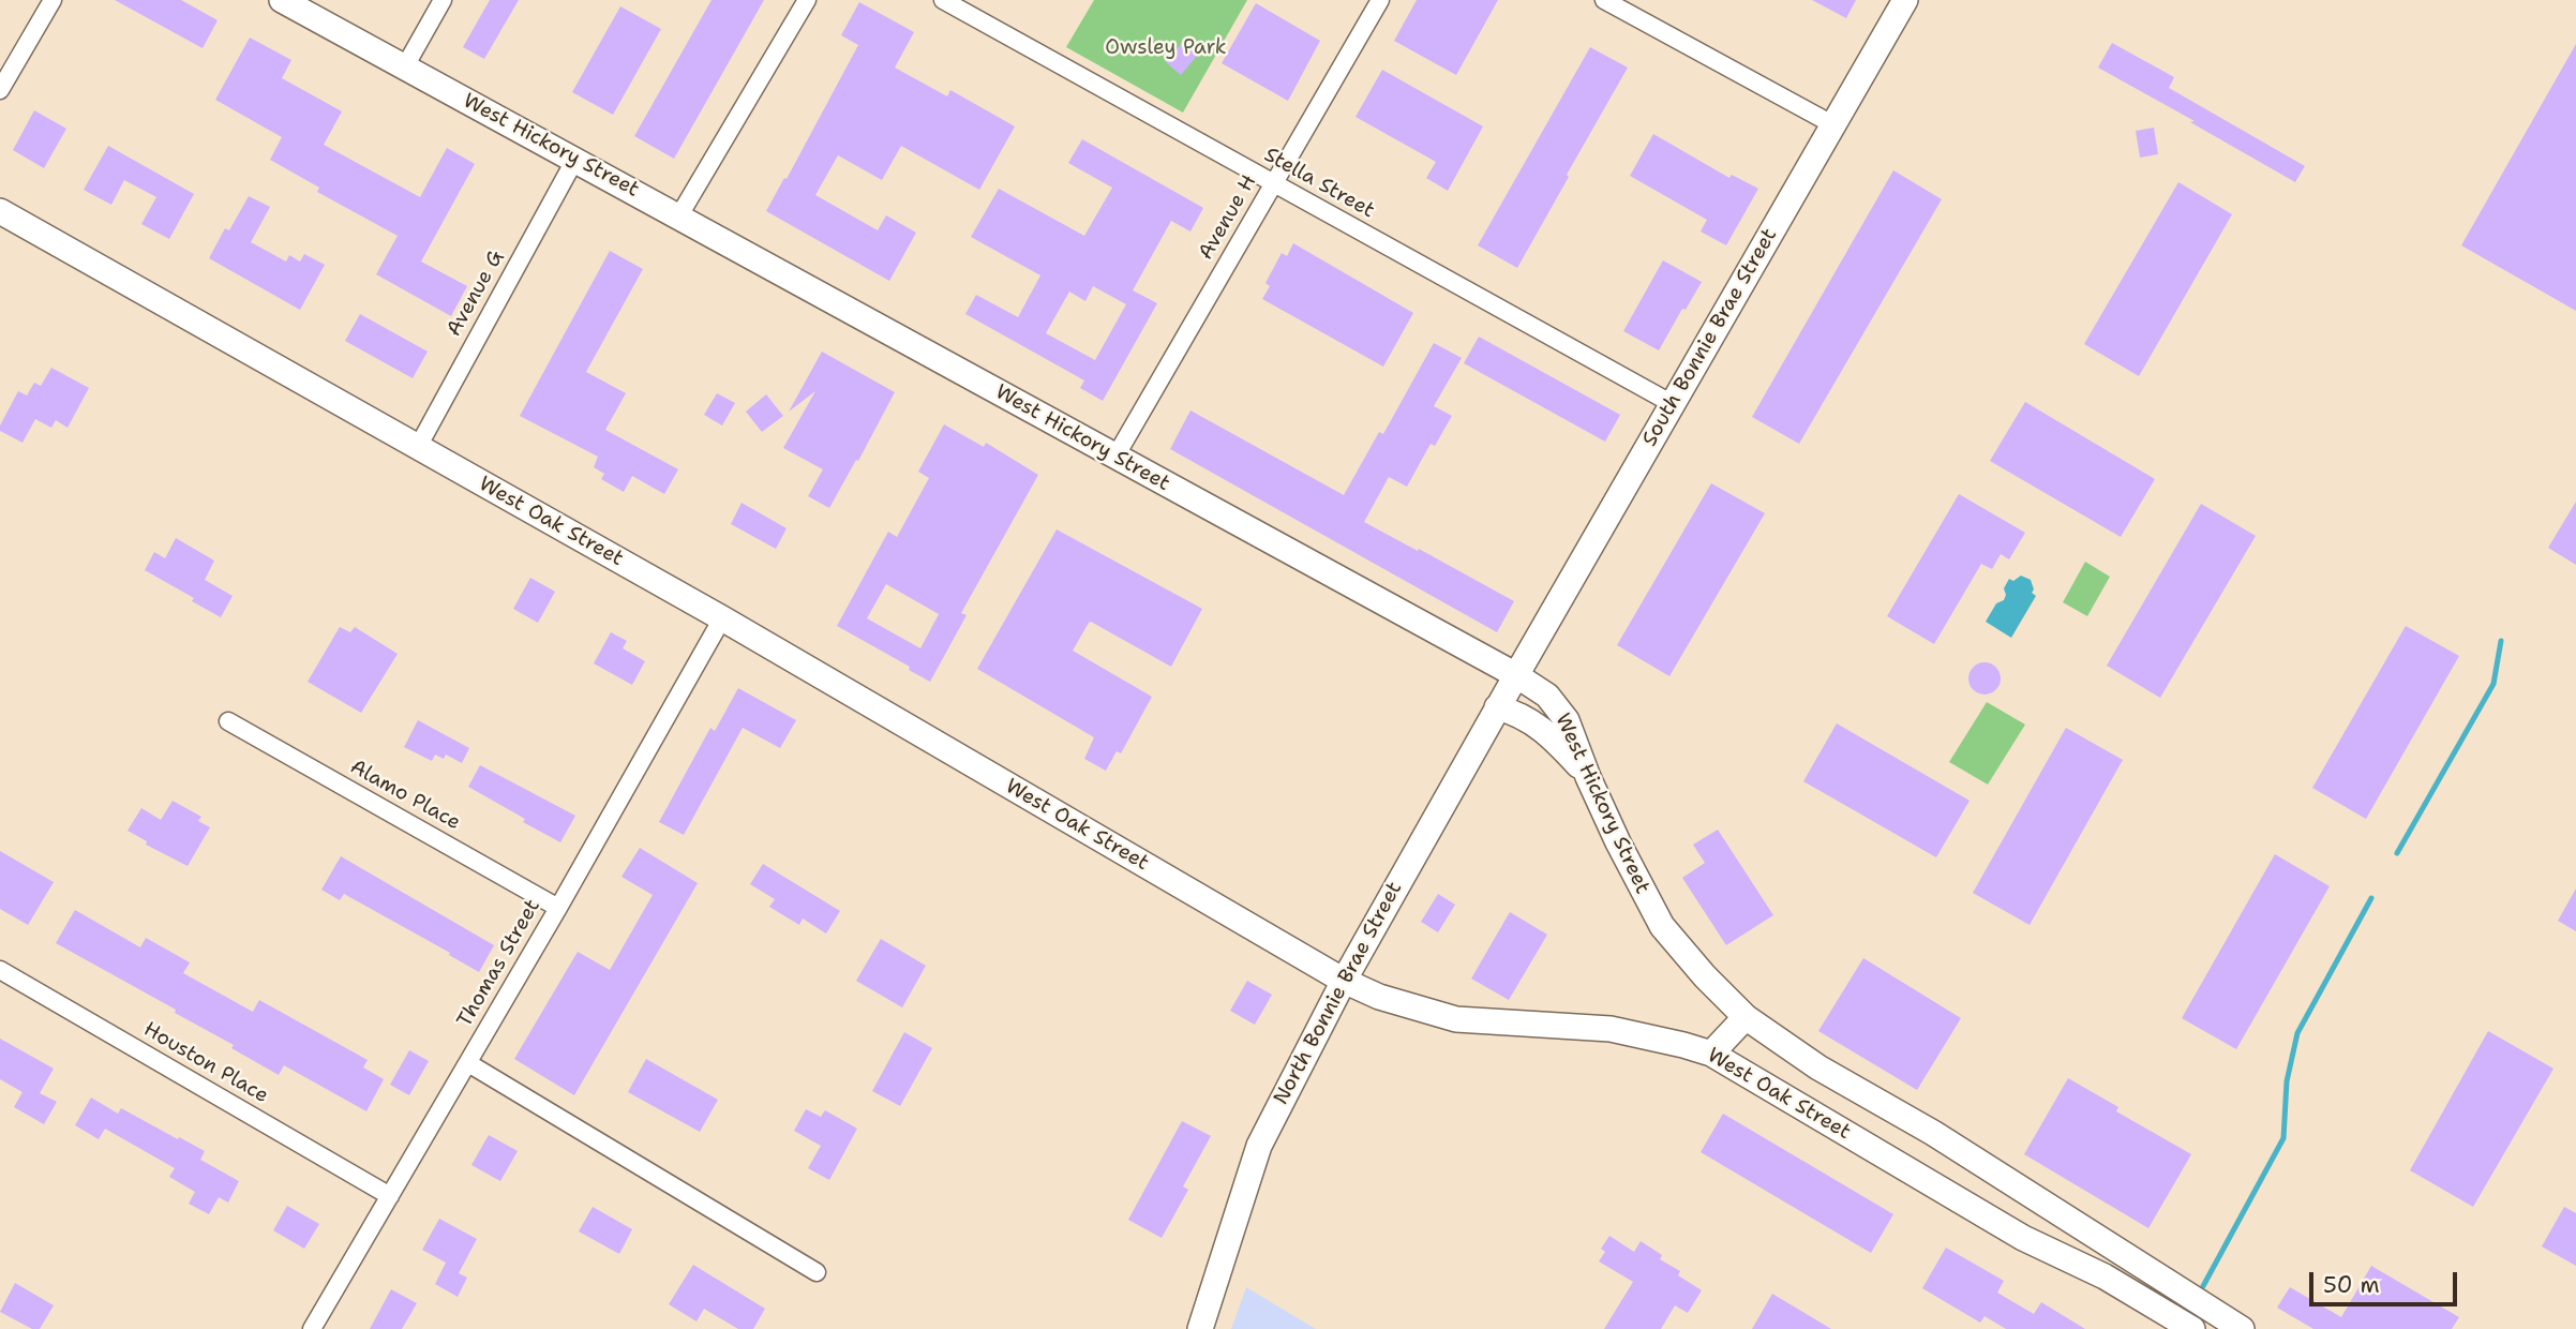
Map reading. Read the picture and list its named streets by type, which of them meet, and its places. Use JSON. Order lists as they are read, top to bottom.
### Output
{
  "streets": {
    "main road": [
      "West Hickory Street",
      "South Bonnie Brae Street",
      "West Oak Street",
      "North Bonnie Brae Street"
    ],
    "street": [
      "Stella Street",
      "Avenue H",
      "Avenue G",
      "Alamo Place",
      "Thomas Street",
      "Houston Place"
    ]
  },
  "crossings": [
    ["West Hickory Street", "Avenue H"],
    ["West Hickory Street", "Avenue G"],
    ["West Hickory Street", "South Bonnie Brae Street"],
    ["West Hickory Street", "North Bonnie Brae Street"],
    ["Stella Street", "Avenue H"],
    ["Stella Street", "South Bonnie Brae Street"],
    ["Avenue G", "West Oak Street"],
    ["South Bonnie Brae Street", "North Bonnie Brae Street"],
    ["West Oak Street", "Thomas Street"],
    ["West Oak Street", "North Bonnie Brae Street"],
    ["Alamo Place", "Thomas Street"],
    ["Thomas Street", "Houston Place"]
  ],
  "parks": ["Owsley Park"],
  "scale_bar": "50 m"
}
